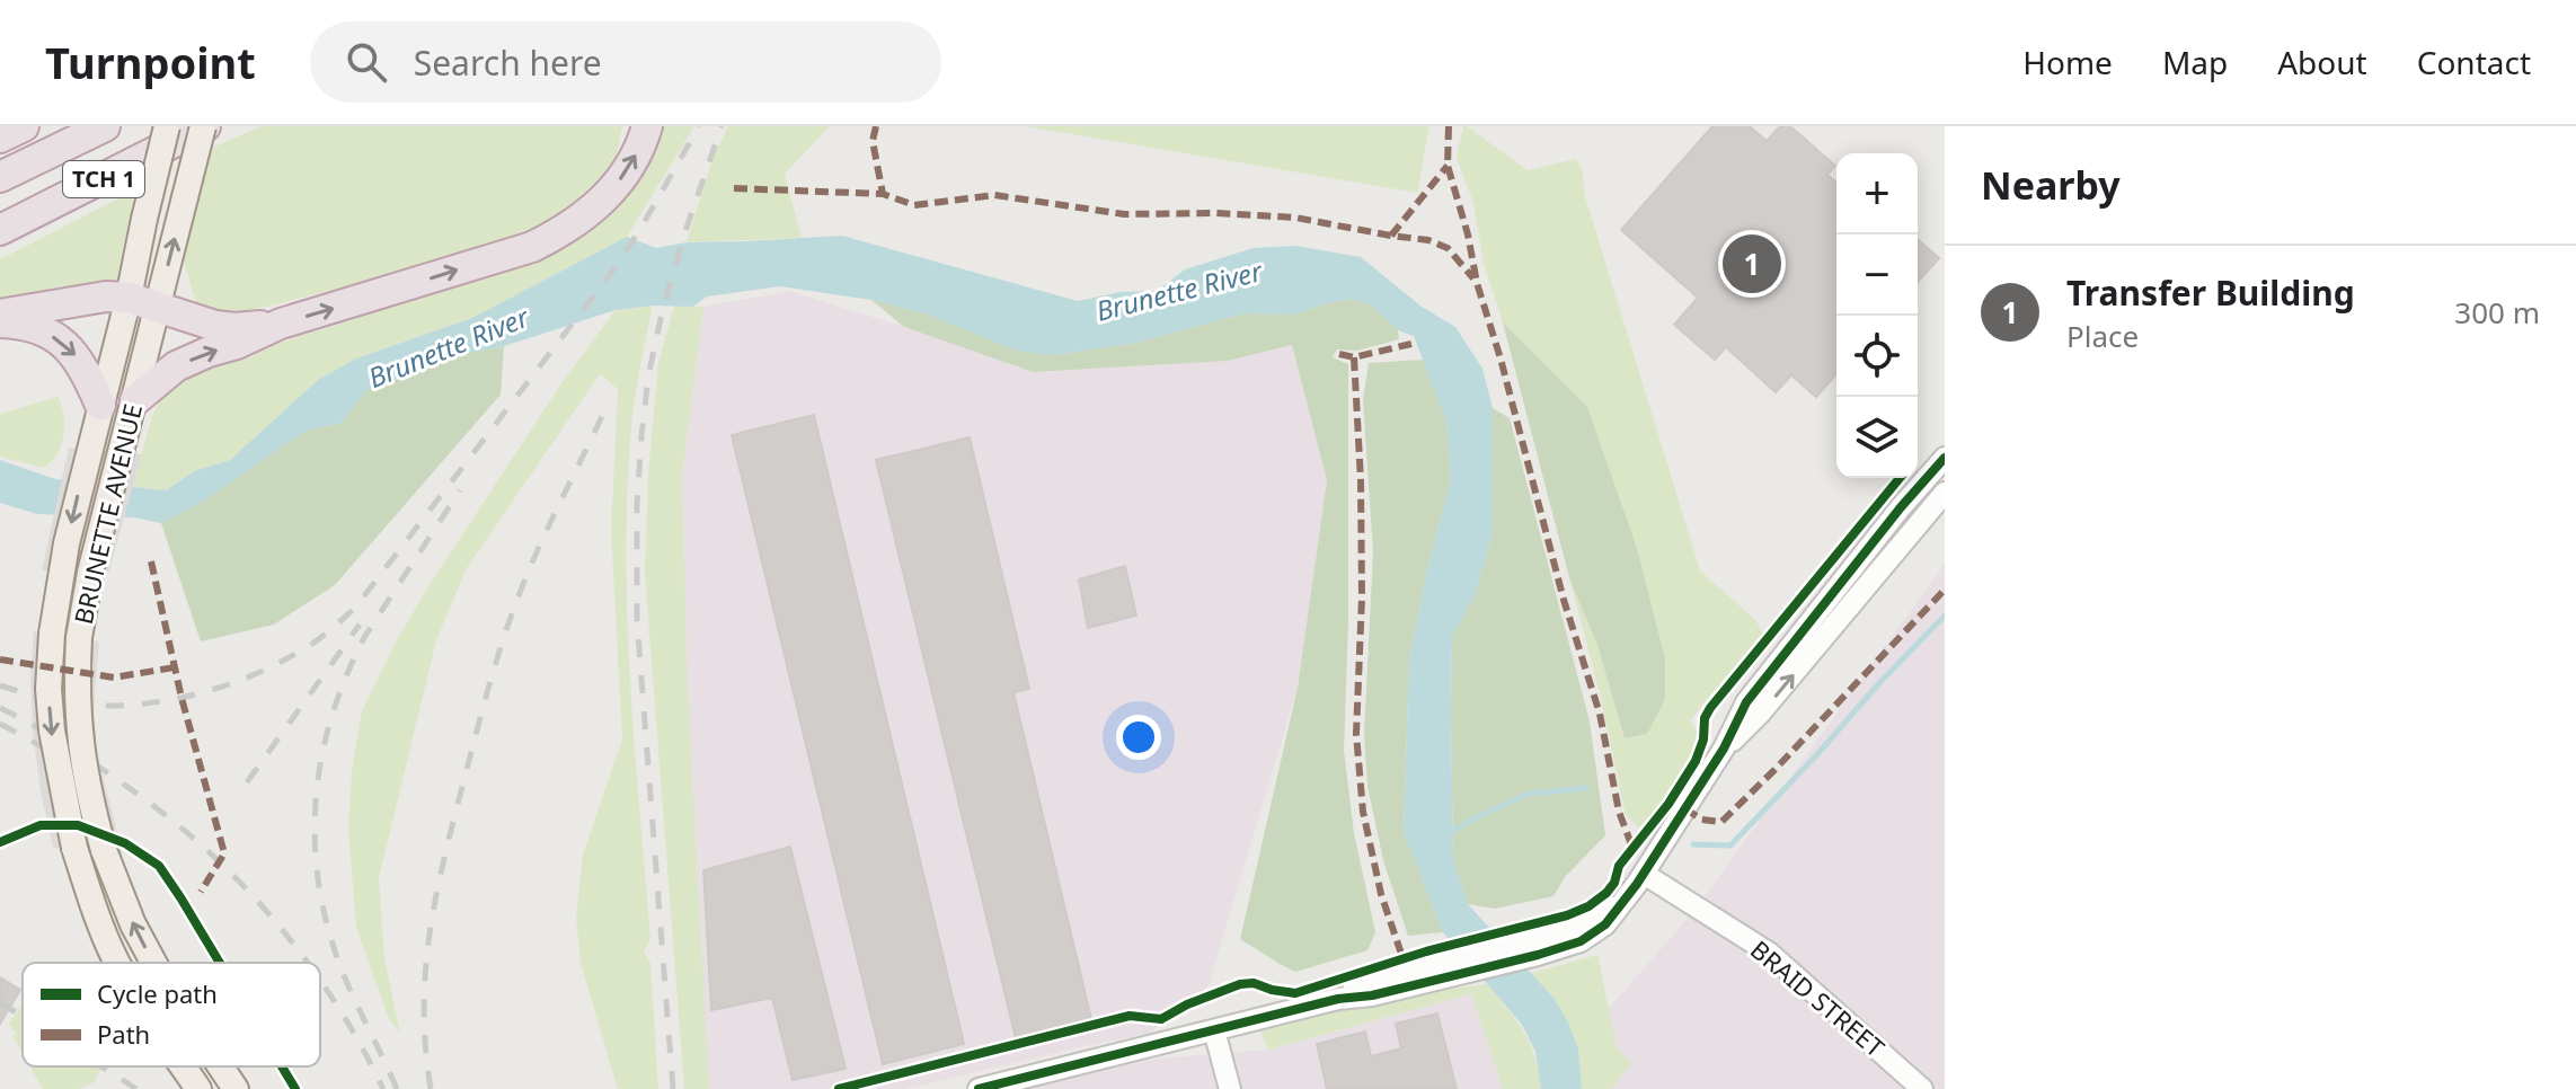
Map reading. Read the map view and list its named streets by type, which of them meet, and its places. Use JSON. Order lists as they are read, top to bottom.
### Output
{
  "streets": {
    "highway": ["TCH 1"],
    "main road": ["BRUNETTE AVENUE"],
    "street": ["BRAID STREET"]
  },
  "crossings": [
    ["TCH 1", "BRUNETTE AVENUE"]
  ],
  "water": ["Brunette River"],
  "legend": ["Cycle path", "Path"],
  "page": {
    "header": "Turnpoint",
    "search": "Search here",
    "nav": [
      "Home",
      "Map",
      "About",
      "Contact"
    ],
    "heading": "Nearby",
    "map_buttons": ["+", "−"],
    "pins": "1",
    "list": [
      {
        "mark": "1",
        "name": "Transfer Building",
        "note": "Place",
        "value": "300 m"
      }
    ]
  }
}
